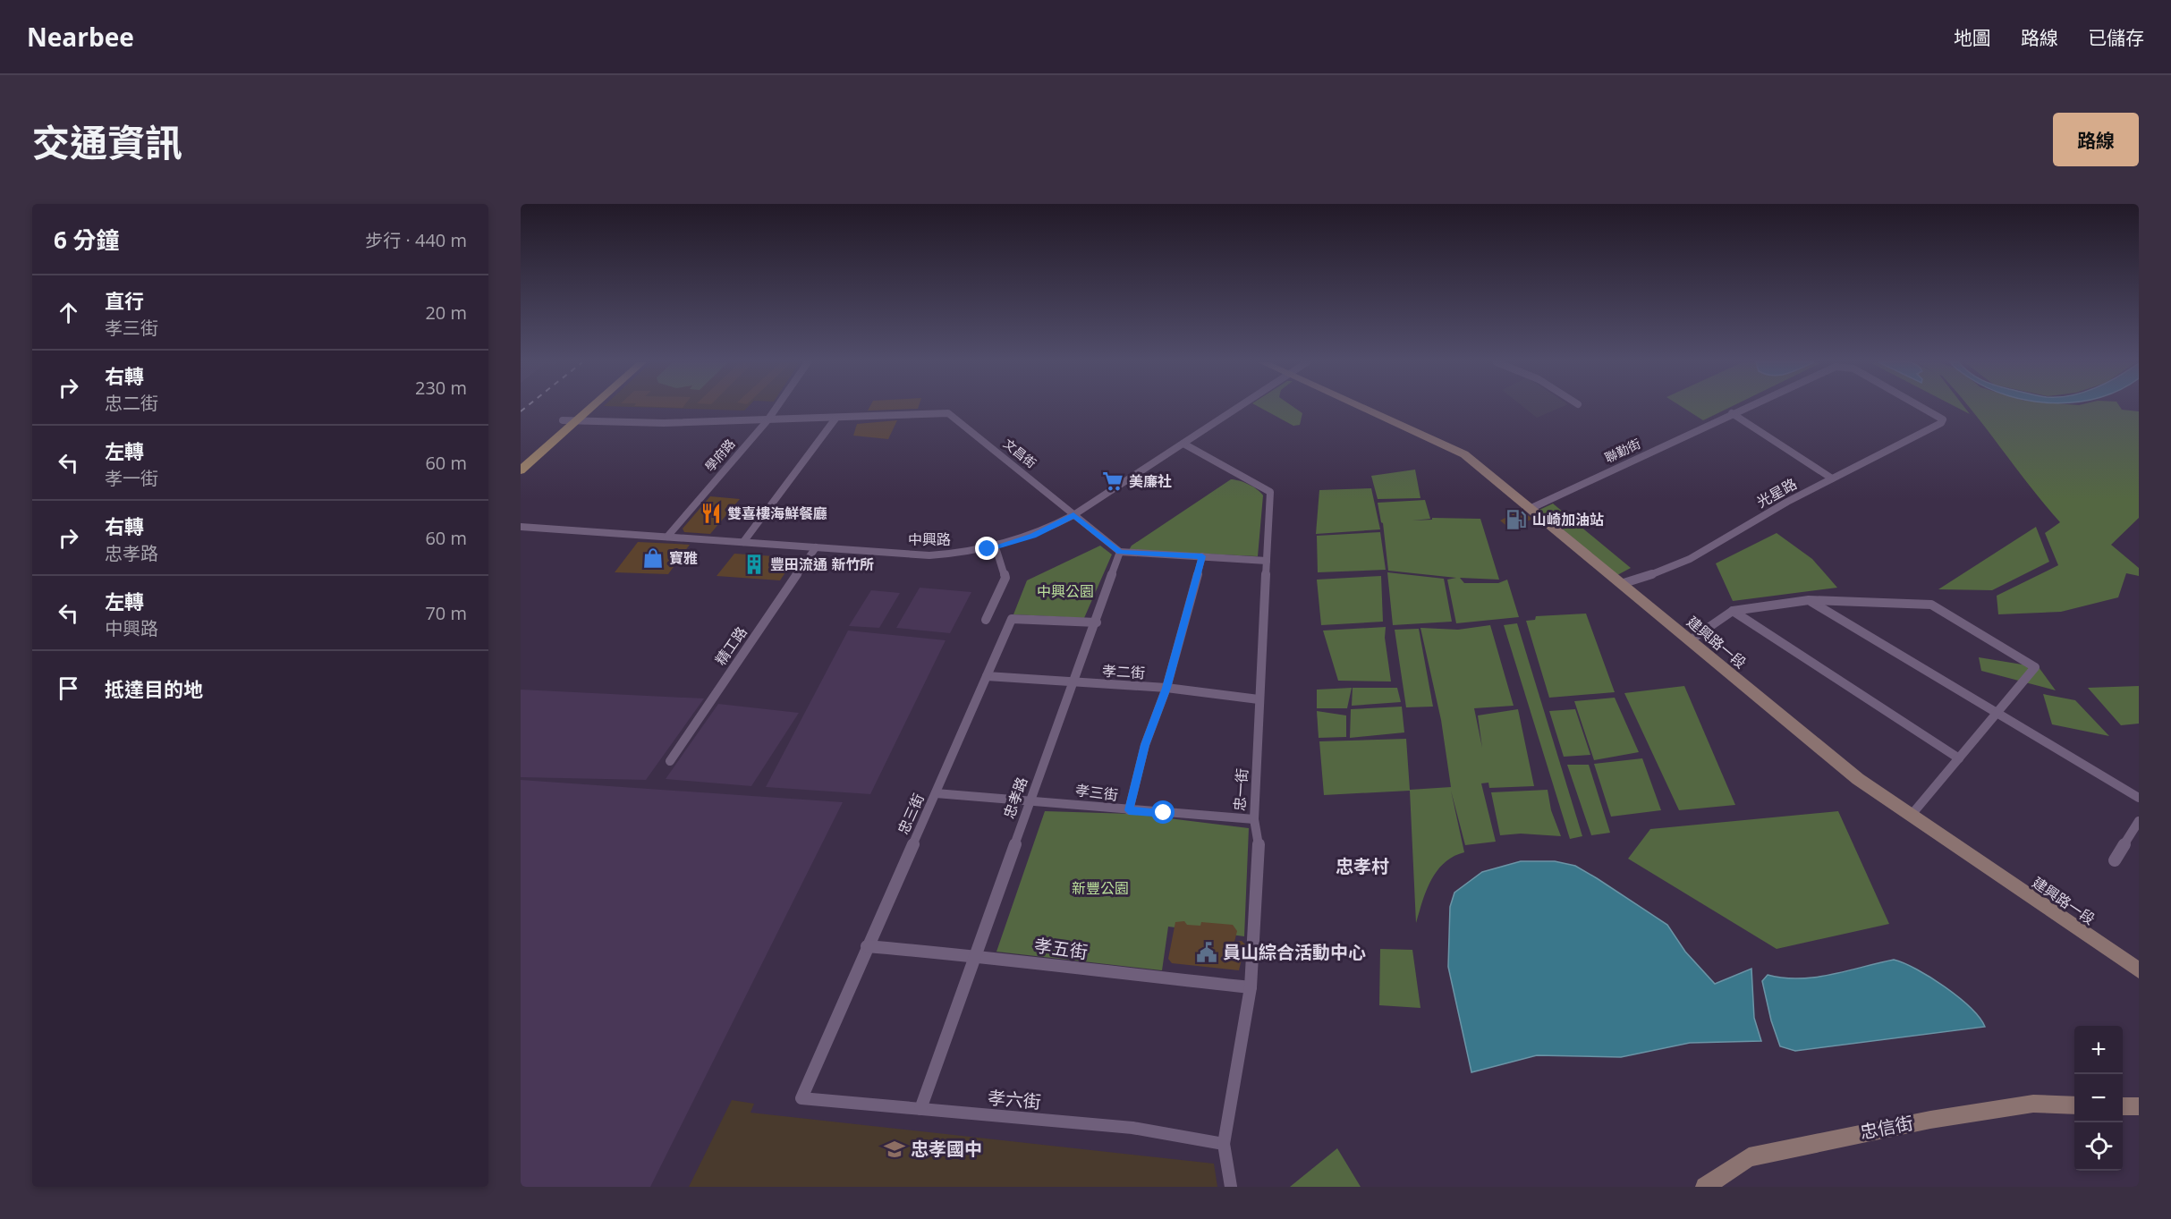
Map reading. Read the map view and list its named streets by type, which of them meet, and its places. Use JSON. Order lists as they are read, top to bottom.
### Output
{
  "streets": {
    "street": [
      "聯勤街",
      "文昌街",
      "學府路",
      "光星路",
      "中興路",
      "建興路一段",
      "精工路",
      "孝二街",
      "忠一街",
      "孝三街",
      "忠孝路",
      "忠三街",
      "孝五街",
      "孝六街",
      "忠信街"
    ]
  },
  "crossings": [
    ["聯勤街", "光星路"],
    ["聯勤街", "建興路一段"],
    ["文昌街", "學府路"],
    ["文昌街", "中興路"],
    ["學府路", "中興路"],
    ["光星路", "建興路一段"],
    ["中興路", "精工路"],
    ["中興路", "忠一街"],
    ["孝二街", "忠一街"],
    ["孝二街", "忠孝路"],
    ["孝二街", "忠三街"],
    ["忠一街", "孝三街"],
    ["忠一街", "孝五街"],
    ["忠一街", "孝六街"],
    ["孝三街", "忠孝路"],
    ["孝三街", "忠三街"],
    ["忠孝路", "忠三街"],
    ["忠孝路", "孝五街"],
    ["忠孝路", "孝六街"],
    ["忠三街", "孝五街"],
    ["忠三街", "孝六街"]
  ],
  "districts": ["忠孝村"],
  "parks": ["中興公園", "新豐公園"],
  "places": {
    "supermarket": ["美廉社"],
    "restaurant": ["雙喜樓海鮮餐廳"],
    "fuel station": ["山崎加油站"],
    "shop": ["寶雅"],
    "building": ["豐田流通 新竹所"],
    "public building": ["員山綜合活動中心"],
    "school or university": ["忠孝國中"]
  },
  "page": {
    "header": "Nearbee",
    "nav": ["地圖", "路線", "已儲存"],
    "title": "交通資訊",
    "buttons": "路線",
    "heading": ["6 分鐘", "步行 · 440 m"],
    "list": [
      ["直行", "孝三街", "20 m"],
      ["右轉", "忠二街", "230 m"],
      ["左轉", "孝一街", "60 m"],
      ["右轉", "忠孝路", "60 m"],
      ["左轉", "中興路", "70 m"],
      "抵達目的地"
    ],
    "map_buttons": ["+", "−"]
  }
}
